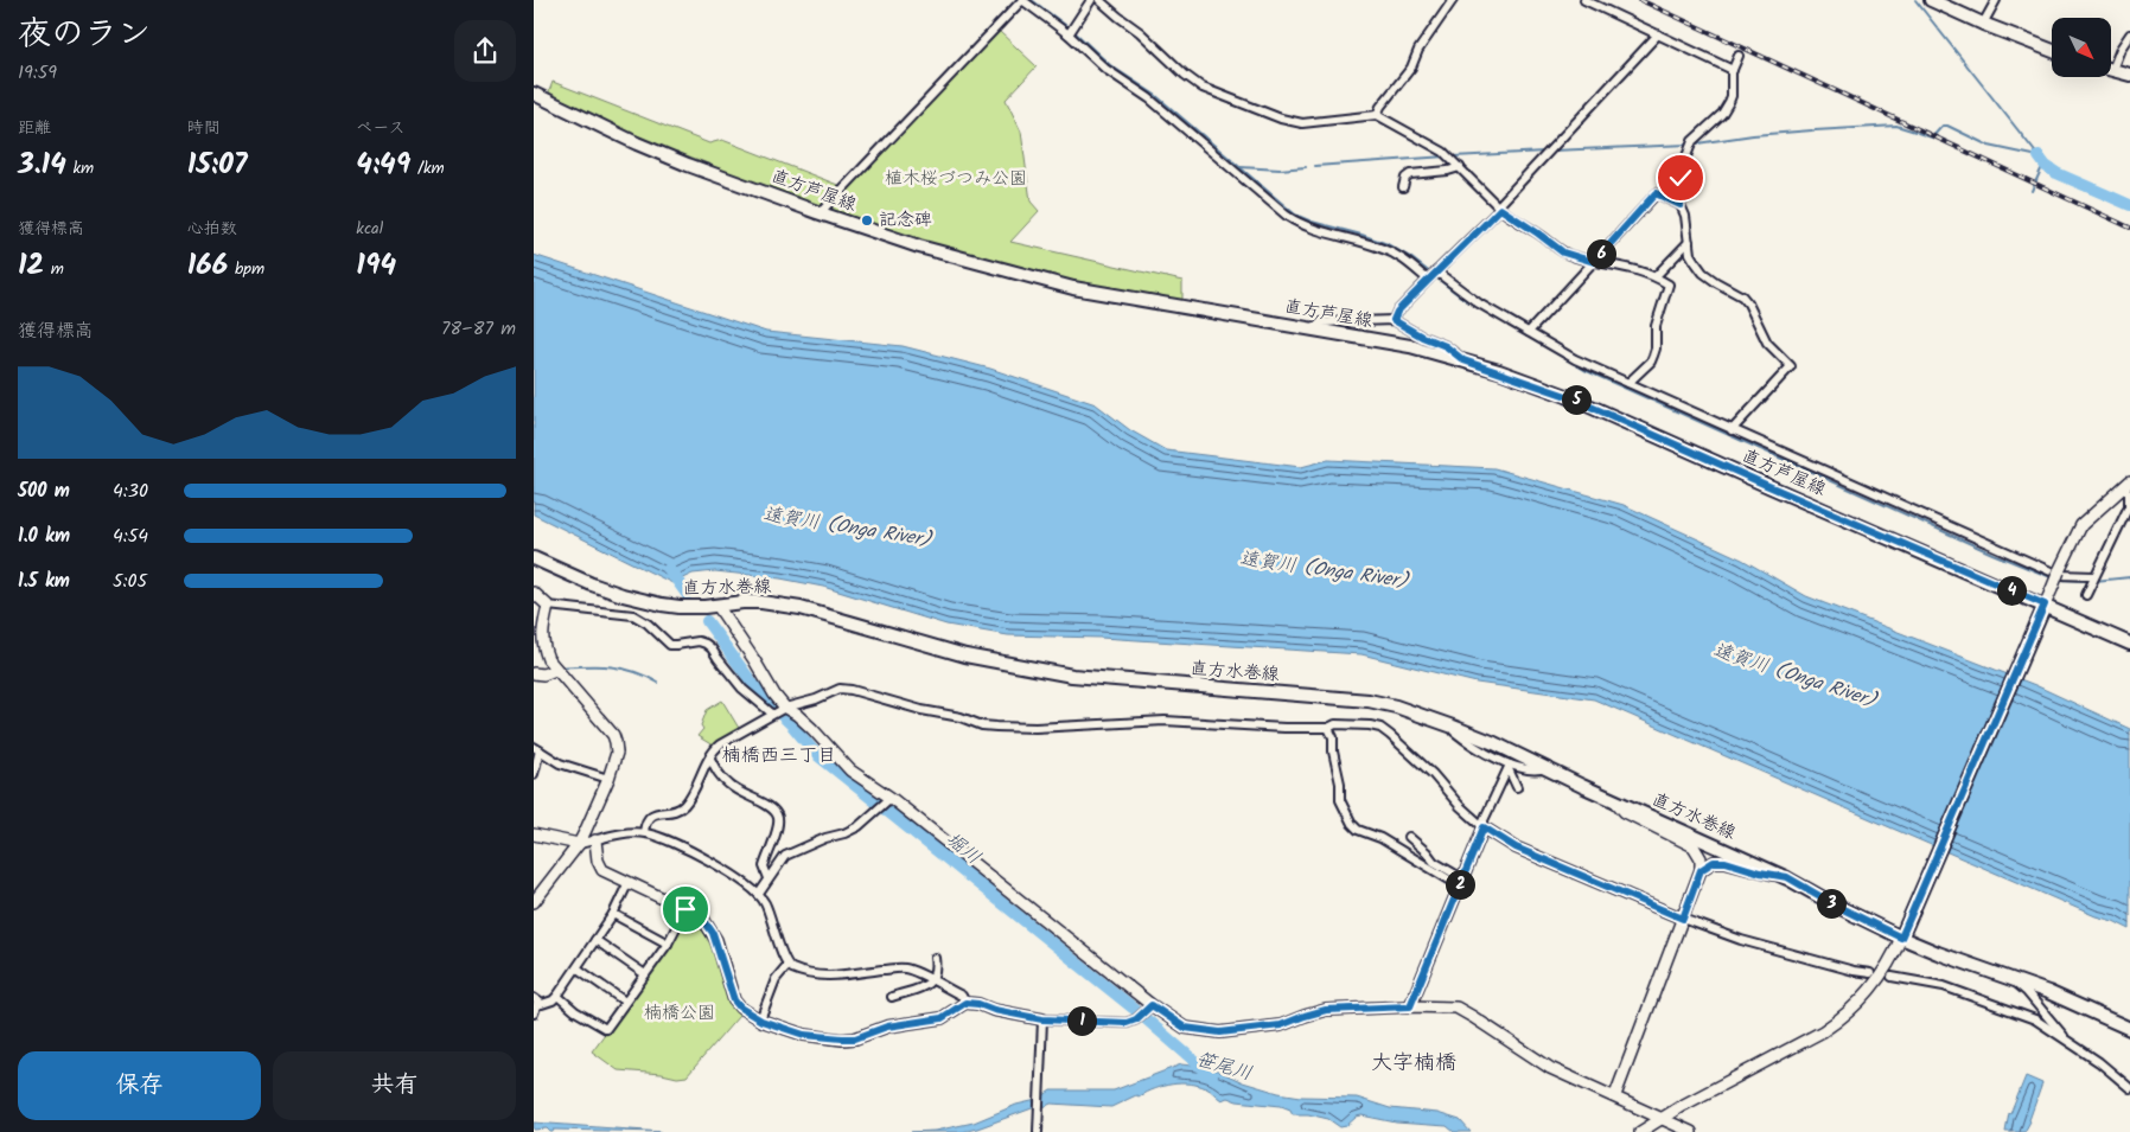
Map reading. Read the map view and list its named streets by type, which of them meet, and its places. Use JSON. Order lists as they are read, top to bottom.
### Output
{
  "streets": {
    "main road": ["直方芦屋線", "直方水巻線"]
  },
  "districts": ["楠橋西三丁目", "大字楠橋"],
  "water": ["遠賀川 (Onga River)", "堀川", "笹尾川"],
  "parks": ["植木桜づつみ公園", "楠橋公園"],
  "places": ["記念碑"],
  "north": "bottom right",
  "page": {
    "heading": ["夜のラン", "19:59"],
    "stats": [
      ["距離", "3.14 km"],
      ["時間", "15:07"],
      ["ペース", "4:49 /km"],
      ["獲得標高", "12 m"],
      ["心拍数", "166 bpm"],
      ["kcal", "194"]
    ],
    "pins": [
      "6",
      "5",
      "4",
      "2",
      "3",
      "1"
    ],
    "chart": ["獲得標高", "78–87 m"],
    "list": [
      {
        "name": "500 m",
        "note": "4:30"
      },
      {
        "name": "1.0 km",
        "note": "4:54"
      },
      {
        "name": "1.5 km",
        "note": "5:05"
      }
    ],
    "buttons": ["保存", "共有"]
  }
}
